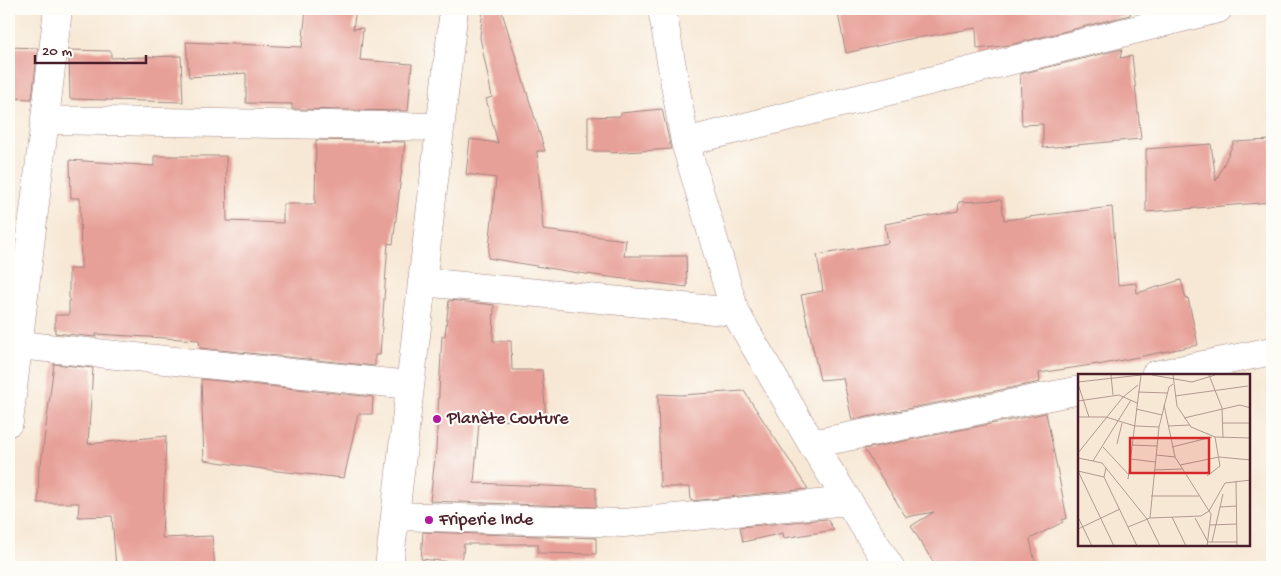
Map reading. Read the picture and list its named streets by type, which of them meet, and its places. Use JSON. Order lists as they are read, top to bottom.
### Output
{
  "places": ["Planète Couture", "Friperie Inde"],
  "scale_bar": "20 m"
}
